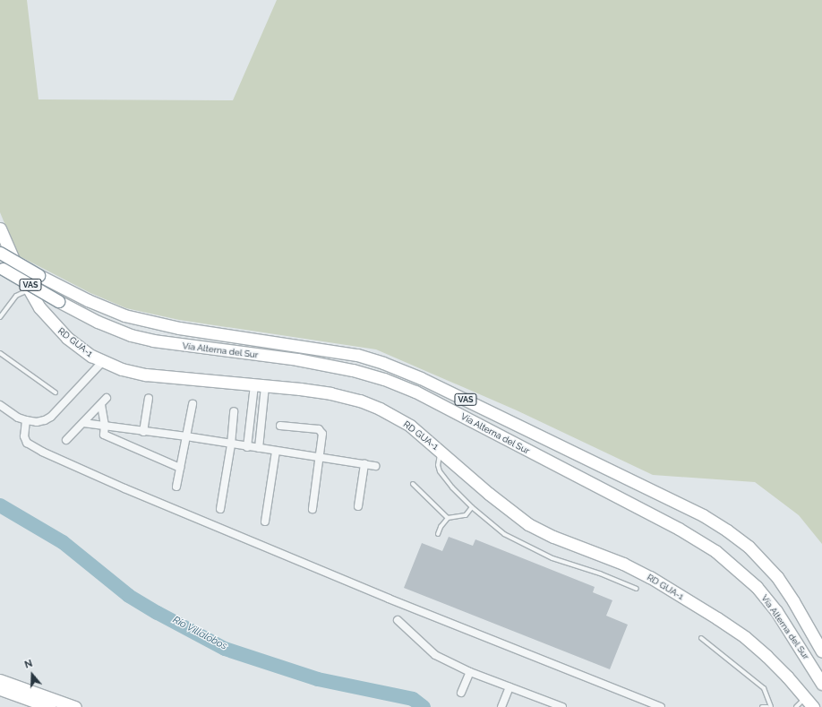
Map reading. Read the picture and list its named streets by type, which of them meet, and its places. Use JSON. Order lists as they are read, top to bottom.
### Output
{
  "streets": {
    "main road": ["VAS", "RD GUA-1", "Vía Alterna del Sur"]
  },
  "water": ["Río Villalobos"],
  "north": "top"
}
